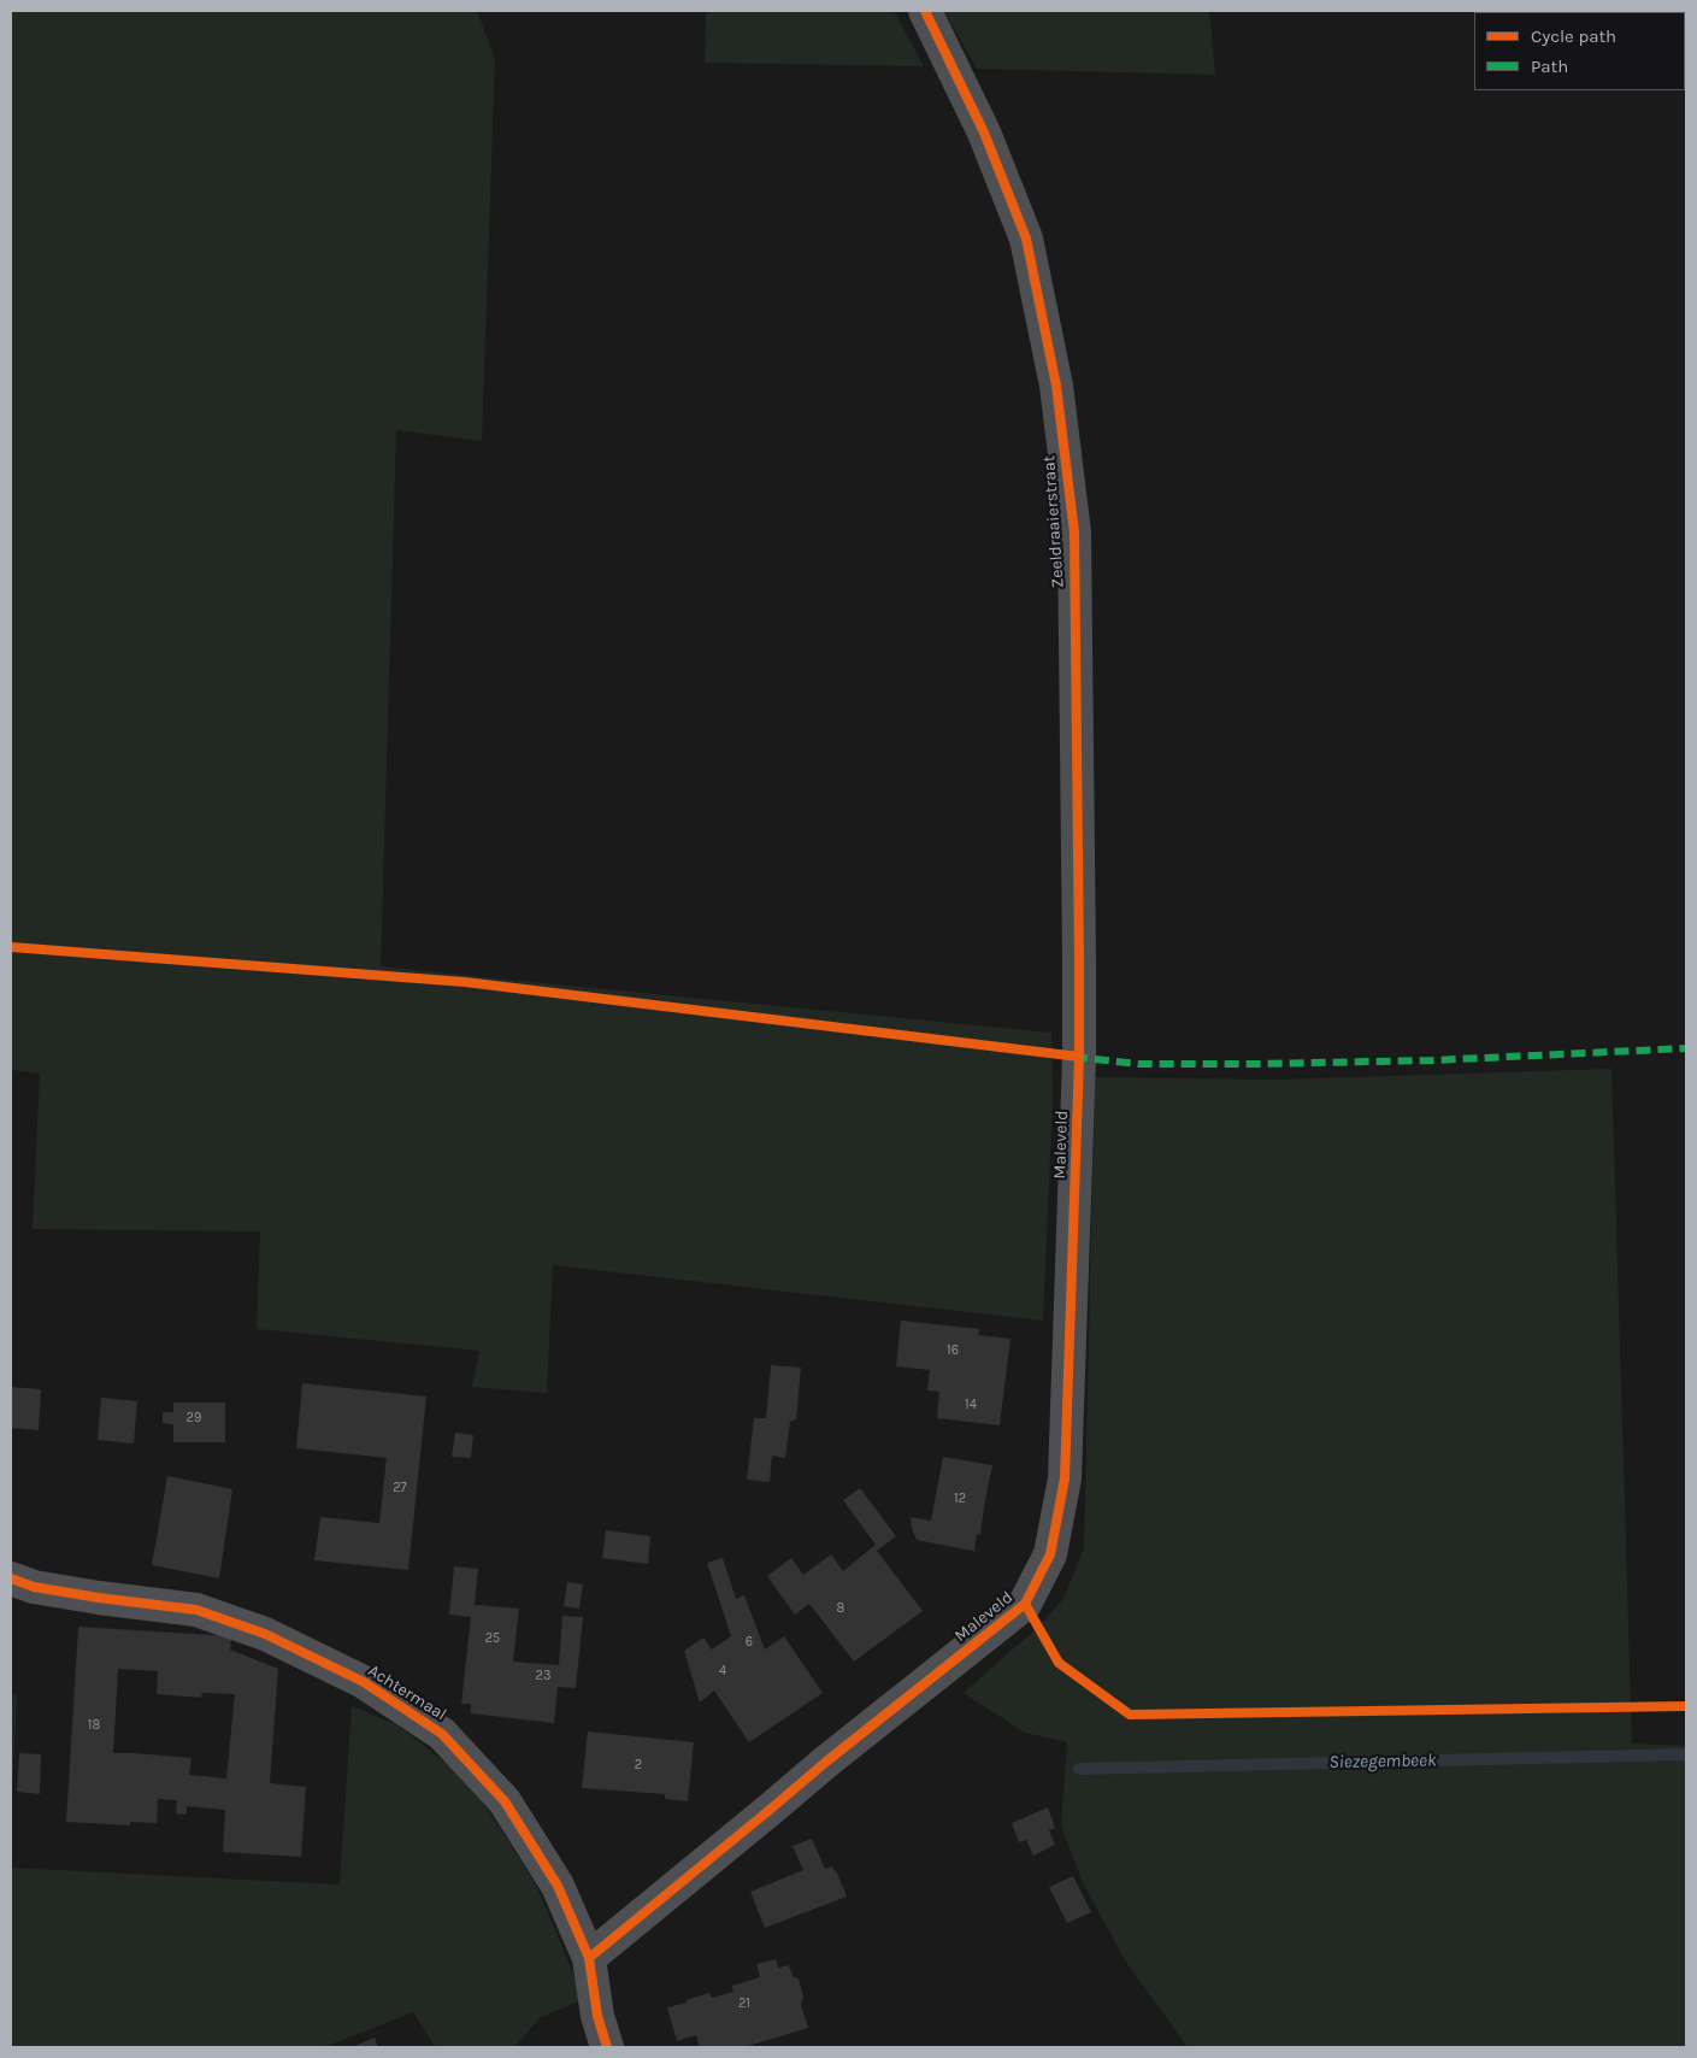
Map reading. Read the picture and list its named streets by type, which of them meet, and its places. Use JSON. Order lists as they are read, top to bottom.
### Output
{
  "streets": {
    "street": ["Zeeldraaierstraat", "Maleveld", "Achtermaal"]
  },
  "crossings": [
    ["Zeeldraaierstraat", "Maleveld"],
    ["Maleveld", "Achtermaal"]
  ],
  "water": ["Siezegembeek"],
  "house_numbers": [
    "16",
    "14",
    "29",
    "27",
    "12",
    "8",
    "25",
    "6",
    "4",
    "23",
    "18",
    "2",
    "21"
  ],
  "legend": ["Cycle path", "Path"]
}
